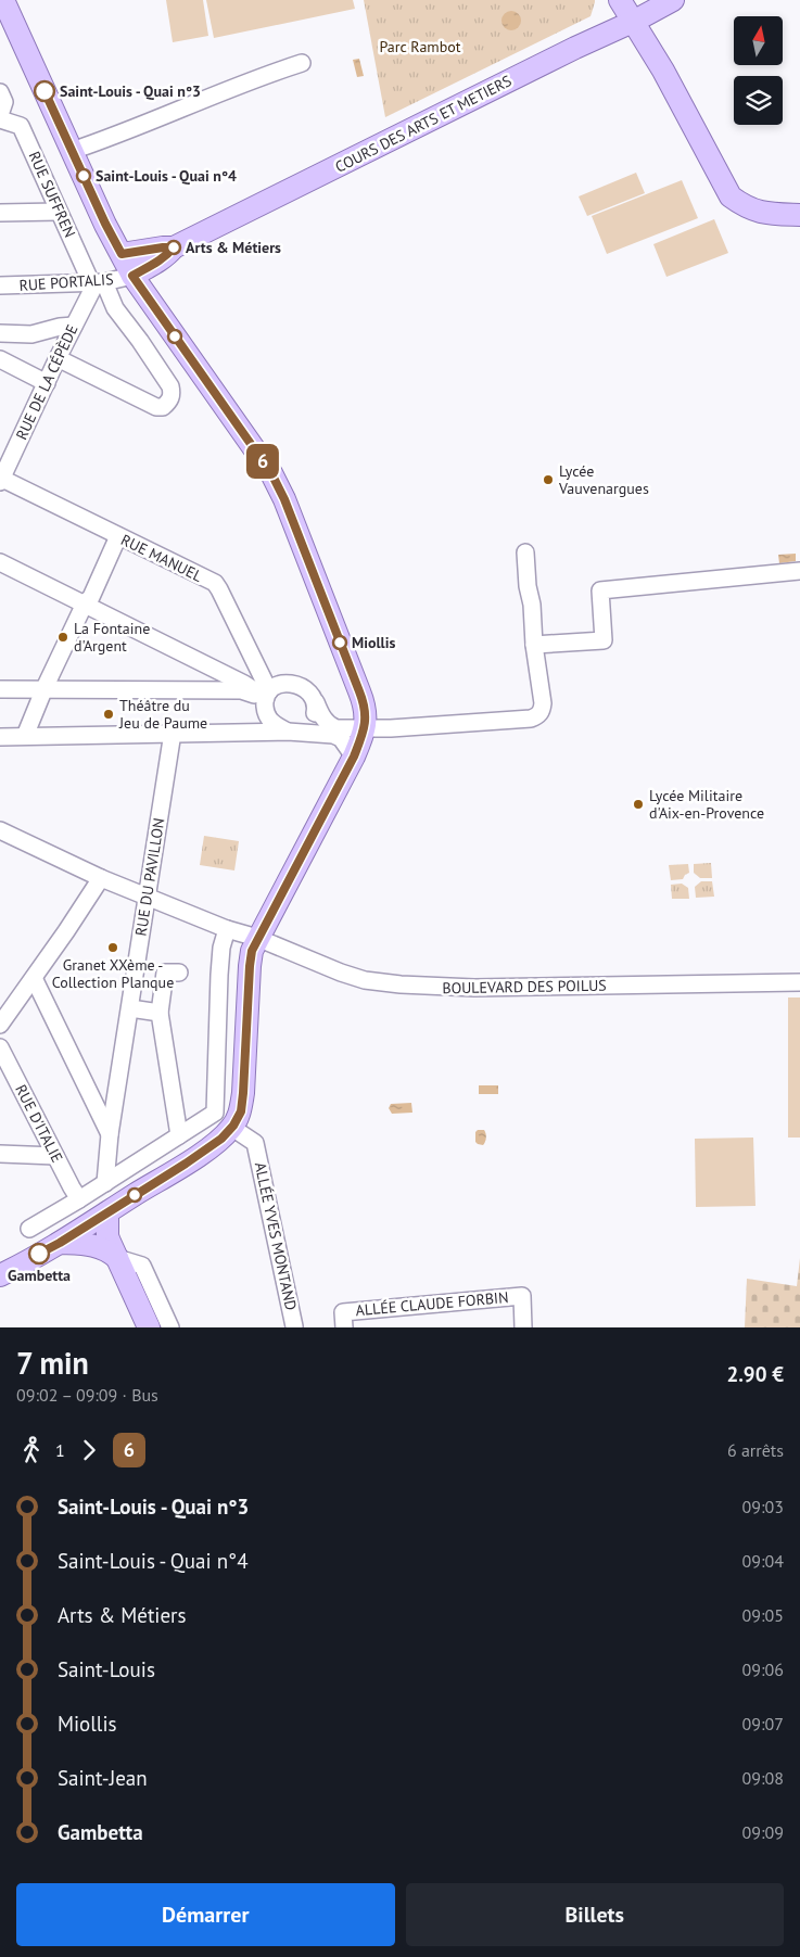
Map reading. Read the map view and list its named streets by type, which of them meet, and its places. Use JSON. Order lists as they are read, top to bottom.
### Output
{
  "streets": {
    "main road": ["COURS DES ARTS ET METIERS"],
    "street": [
      "RUE SUFFREN",
      "RUE PORTALIS",
      "RUE DE LA CÉPÈDE",
      "RUE MANUEL",
      "RUE DU PAVILLON",
      "BOULEVARD DES POILUS",
      "RUE D'ITALIE",
      "ALLÉE YVES MONTAND",
      "ALLÉE CLAUDE FORBIN"
    ]
  },
  "crossings": [
    ["COURS DES ARTS ET METIERS", "RUE PORTALIS"],
    ["RUE SUFFREN", "RUE PORTALIS"],
    ["RUE SUFFREN", "RUE DE LA CÉPÈDE"],
    ["RUE PORTALIS", "RUE DE LA CÉPÈDE"],
    ["RUE DE LA CÉPÈDE", "RUE MANUEL"],
    ["RUE DU PAVILLON", "BOULEVARD DES POILUS"]
  ],
  "parks": ["Parc Rambot"],
  "places": [
    "Saint-Louis - Quai n°3",
    "Saint-Louis - Quai n°4",
    "Arts & Métiers",
    "Lycée Vauvenargues",
    "La Fontaine d'Argent",
    "Miollis",
    "Théâtre du Jeu de Paume",
    "Lycée Militaire d'Aix-en-Provence",
    "Granet XXème - Collection Planque",
    "Gambetta"
  ],
  "lines": ["bus line 6"],
  "north": "top",
  "page": {
    "on_map": "6",
    "heading": ["7 min", "09:02 – 09:09 · Bus", "2.90 €"],
    "legs": ["1", "6", "6 arrêts"],
    "list": [
      {
        "name": "Saint-Louis - Quai n°3",
        "value": "09:03"
      },
      {
        "name": "Saint-Louis - Quai n°4",
        "value": "09:04"
      },
      {
        "name": "Arts & Métiers",
        "value": "09:05"
      },
      {
        "name": "Saint-Louis",
        "value": "09:06"
      },
      {
        "name": "Miollis",
        "value": "09:07"
      },
      {
        "name": "Saint-Jean",
        "value": "09:08"
      },
      {
        "name": "Gambetta",
        "value": "09:09"
      }
    ],
    "buttons": ["Démarrer", "Billets"]
  }
}
